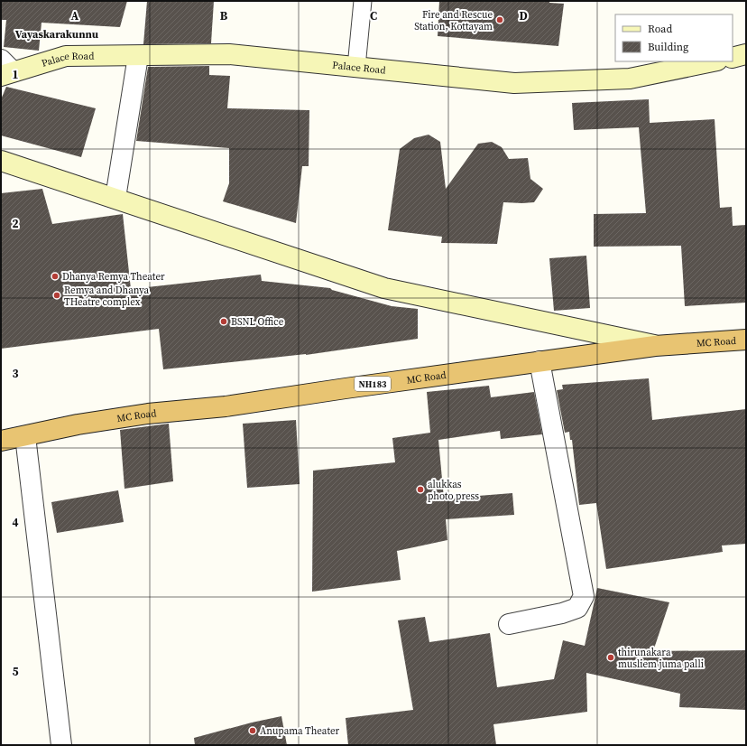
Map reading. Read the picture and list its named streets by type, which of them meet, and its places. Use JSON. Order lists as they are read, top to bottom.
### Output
{
  "streets": {
    "highway": ["MC Road", "NH183"],
    "main road": ["Palace Road"]
  },
  "districts": ["Vayaskarakunnu"],
  "places": [
    "Fire and Rescue Station, Kottayam",
    "Dhanya Remya Theater",
    "Remya and Dhanya THeatre complex",
    "BSNL Office",
    "alukkas photo press",
    "thirunakara musliem juma palli",
    "Anupama Theater"
  ],
  "legend": ["Road", "Building"],
  "grid": {
    "columns": [
      "A",
      "B",
      "C",
      "D"
    ],
    "rows": [
      "1",
      "2",
      "3",
      "4",
      "5"
    ]
  }
}
